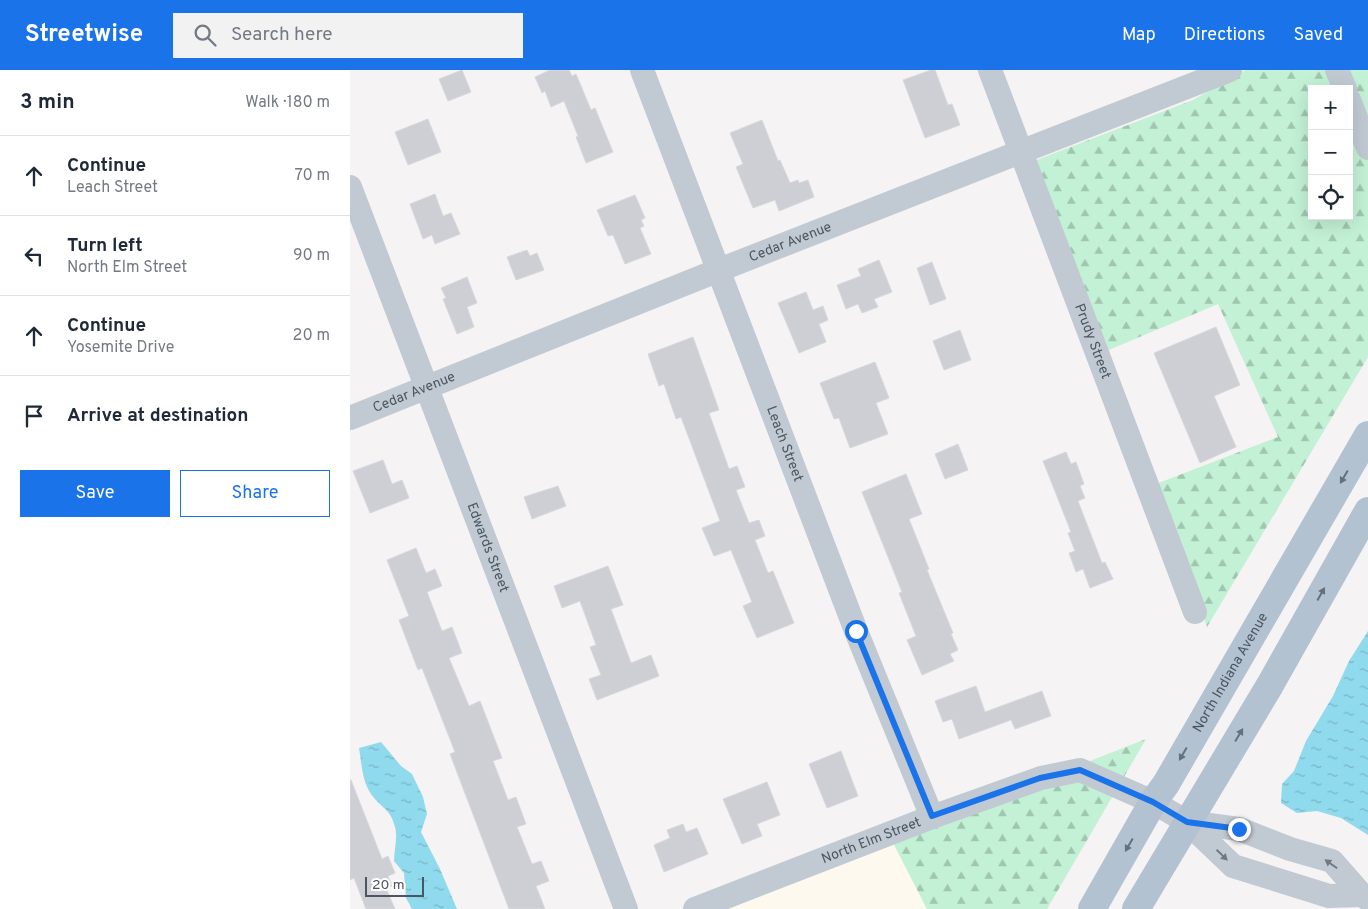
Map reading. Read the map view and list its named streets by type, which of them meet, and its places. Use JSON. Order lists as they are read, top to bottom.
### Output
{
  "streets": {
    "main road": ["North Indiana Avenue"],
    "street": [
      "Cedar Avenue",
      "Prudy Street",
      "Leach Street",
      "Edwards Street",
      "North Elm Street"
    ]
  },
  "crossings": [
    ["Cedar Avenue", "Prudy Street"],
    ["Cedar Avenue", "Leach Street"],
    ["Cedar Avenue", "Edwards Street"],
    ["Leach Street", "North Elm Street"],
    ["North Indiana Avenue", "North Elm Street"]
  ],
  "scale_bar": "20 m",
  "page": {
    "header": "Streetwise",
    "search": "Search here",
    "nav": ["Map", "Directions", "Saved"],
    "heading": ["3 min", "Walk · 180 m"],
    "map_buttons": ["+", "−"],
    "list": [
      ["Continue", "Leach Street", "70 m"],
      ["Turn left", "North Elm Street", "90 m"],
      ["Continue", "Yosemite Drive", "20 m"],
      "Arrive at destination"
    ],
    "buttons": ["Save", "Share"],
    "scale": "20 m"
  }
}
